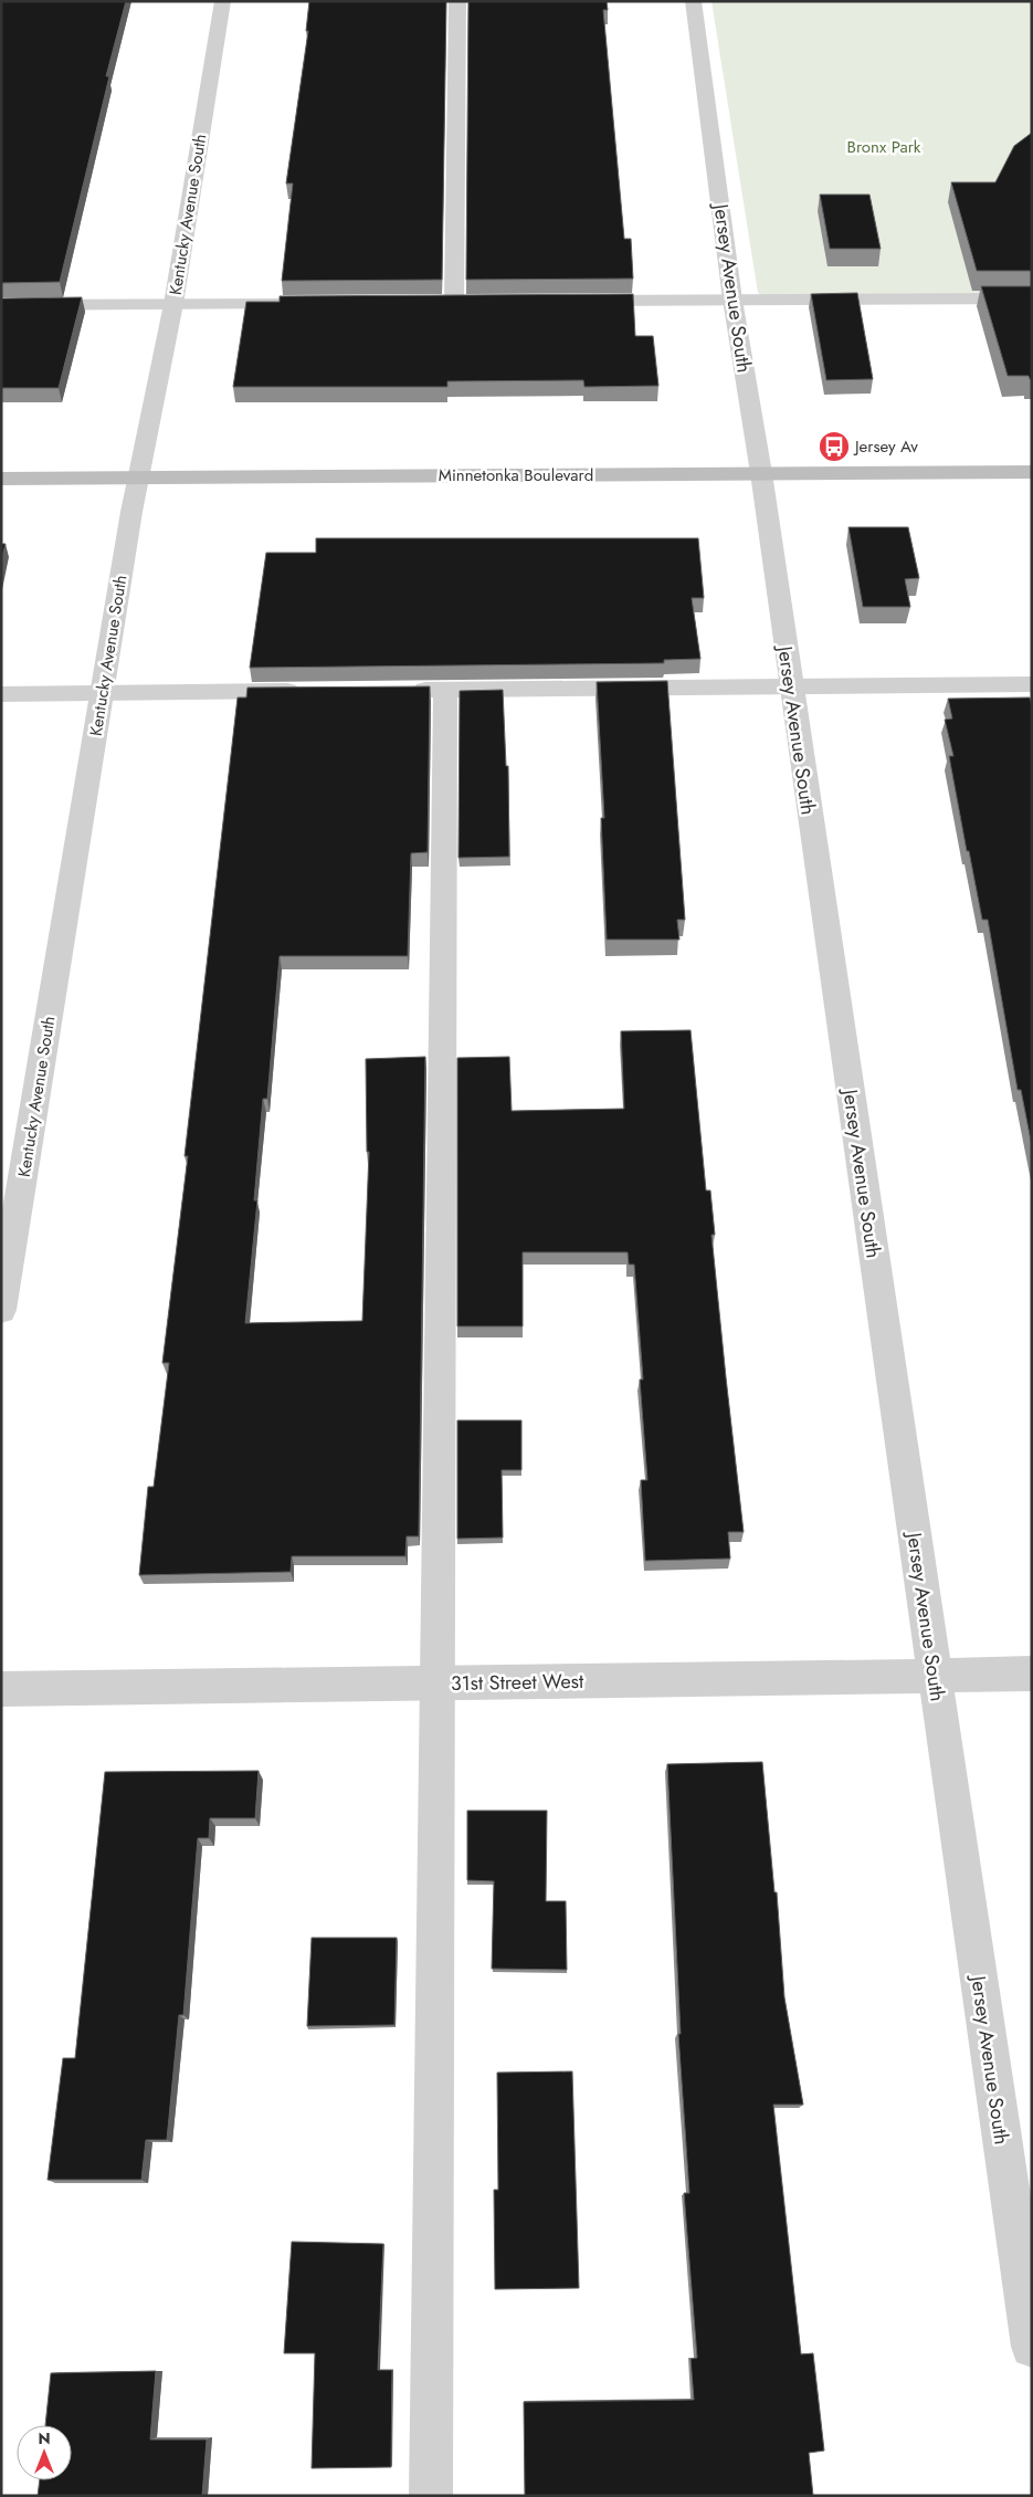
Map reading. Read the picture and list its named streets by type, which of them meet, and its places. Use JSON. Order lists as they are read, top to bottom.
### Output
{
  "streets": {
    "main road": ["Minnetonka Boulevard"],
    "street": ["Kentucky Avenue South", "Jersey Avenue South", "31st Street West"]
  },
  "crossings": [
    ["Kentucky Avenue South", "Minnetonka Boulevard"],
    ["Jersey Avenue South", "Minnetonka Boulevard"],
    ["Jersey Avenue South", "31st Street West"]
  ],
  "parks": ["Bronx Park"],
  "places": {
    "bus stop": ["Jersey Av"]
  },
  "north": "top"
}
